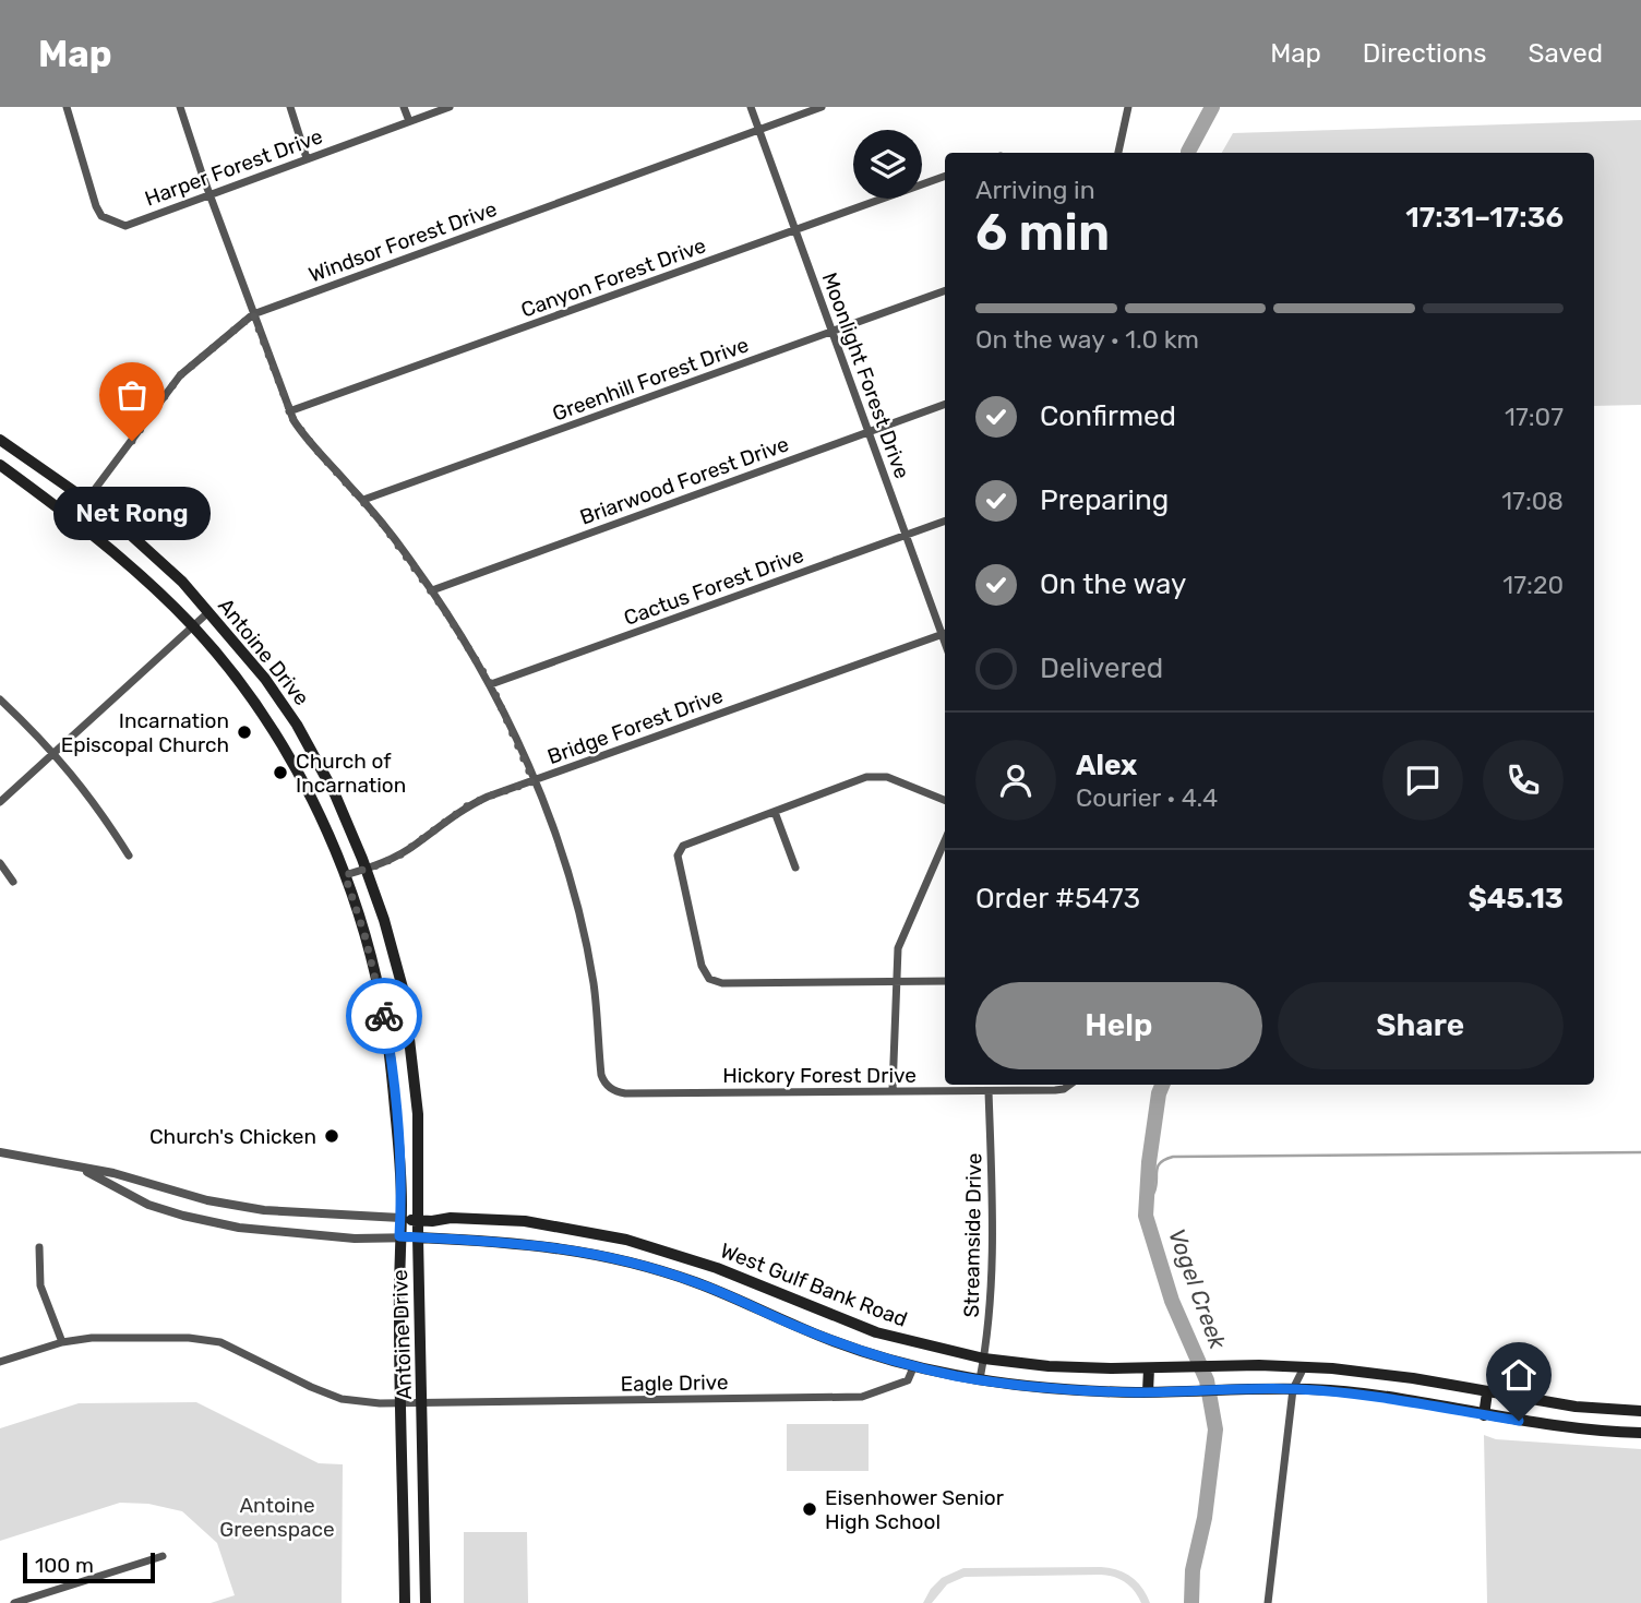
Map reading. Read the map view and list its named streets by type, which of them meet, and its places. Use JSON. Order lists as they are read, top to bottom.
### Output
{
  "streets": {
    "main road": ["Antoine Drive", "West Gulf Bank Road"],
    "street": [
      "Harper Forest Drive",
      "Windsor Forest Drive",
      "Canyon Forest Drive",
      "Moonlight Forest Drive",
      "Greenhill Forest Drive",
      "Briarwood Forest Drive",
      "Cactus Forest Drive",
      "Bridge Forest Drive",
      "Hickory Forest Drive",
      "Streamside Drive",
      "Eagle Drive"
    ]
  },
  "crossings": [
    ["Windsor Forest Drive", "Moonlight Forest Drive"],
    ["Windsor Forest Drive", "Antoine Drive"],
    ["Canyon Forest Drive", "Moonlight Forest Drive"],
    ["Moonlight Forest Drive", "Greenhill Forest Drive"],
    ["Moonlight Forest Drive", "Briarwood Forest Drive"],
    ["Moonlight Forest Drive", "Cactus Forest Drive"],
    ["Antoine Drive", "Bridge Forest Drive"],
    ["Antoine Drive", "West Gulf Bank Road"],
    ["Antoine Drive", "Eagle Drive"],
    ["Bridge Forest Drive", "Hickory Forest Drive"],
    ["Hickory Forest Drive", "Streamside Drive"],
    ["Streamside Drive", "West Gulf Bank Road"],
    ["West Gulf Bank Road", "Eagle Drive"]
  ],
  "water": ["Vogel Creek"],
  "parks": ["Antoine Greenspace"],
  "places": [
    "Net Rong",
    "Incarnation Episcopal Church",
    "Church of Incarnation",
    "Church's Chicken",
    "Eisenhower Senior High School"
  ],
  "scale_bar": "100 m",
  "page": {
    "header": "Map",
    "nav": ["Map", "Directions", "Saved"],
    "heading": ["6 min", "Arriving in", "17:31–17:36"],
    "panel": [
      "Alex",
      "Courier · 4.4",
      "Order #5473",
      "$45.13"
    ],
    "bar": "On the way · 1.0 km",
    "list": [
      ["Confirmed", "17:07"],
      ["Preparing", "17:08"],
      ["On the way", "17:20"],
      "Delivered"
    ],
    "bubble": "Net Rong",
    "buttons": ["Help", "Share"],
    "scale": "100 m"
  }
}
